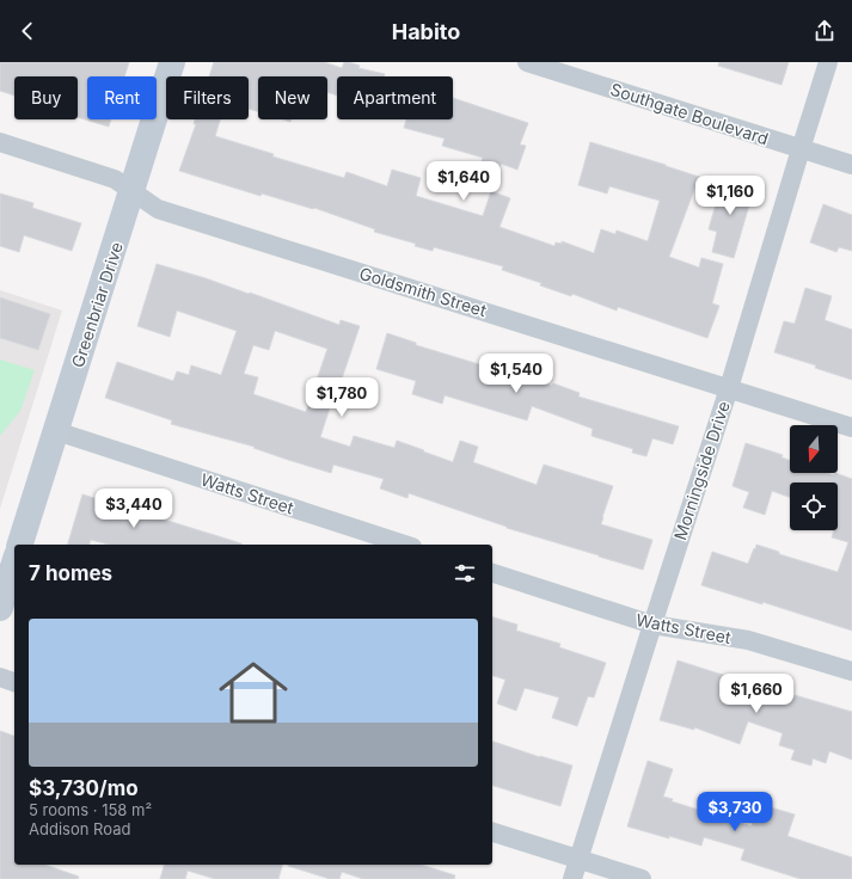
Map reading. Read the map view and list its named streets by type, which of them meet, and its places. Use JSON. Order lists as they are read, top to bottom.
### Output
{
  "streets": {
    "main road": ["Greenbriar Drive"],
    "street": [
      "Southgate Boulevard",
      "Goldsmith Street",
      "Morningside Drive",
      "Watts Street"
    ]
  },
  "crossings": [
    ["Southgate Boulevard", "Morningside Drive"],
    ["Goldsmith Street", "Greenbriar Drive"],
    ["Goldsmith Street", "Morningside Drive"],
    ["Greenbriar Drive", "Watts Street"],
    ["Morningside Drive", "Watts Street"]
  ],
  "north": "bottom",
  "page": {
    "header": "Habito",
    "chip": [
      "Buy",
      "Rent",
      "Filters",
      "New",
      "Apartment"
    ],
    "price": [
      "$1,640",
      "$1,160",
      "$1,540",
      "$1,780",
      "$3,440",
      "$1,660",
      "$3,730"
    ],
    "heading": "7 homes",
    "list": [
      {
        "name": "$3,730/mo",
        "note": "5 rooms · 158 m² · Addison Road"
      }
    ]
  }
}
